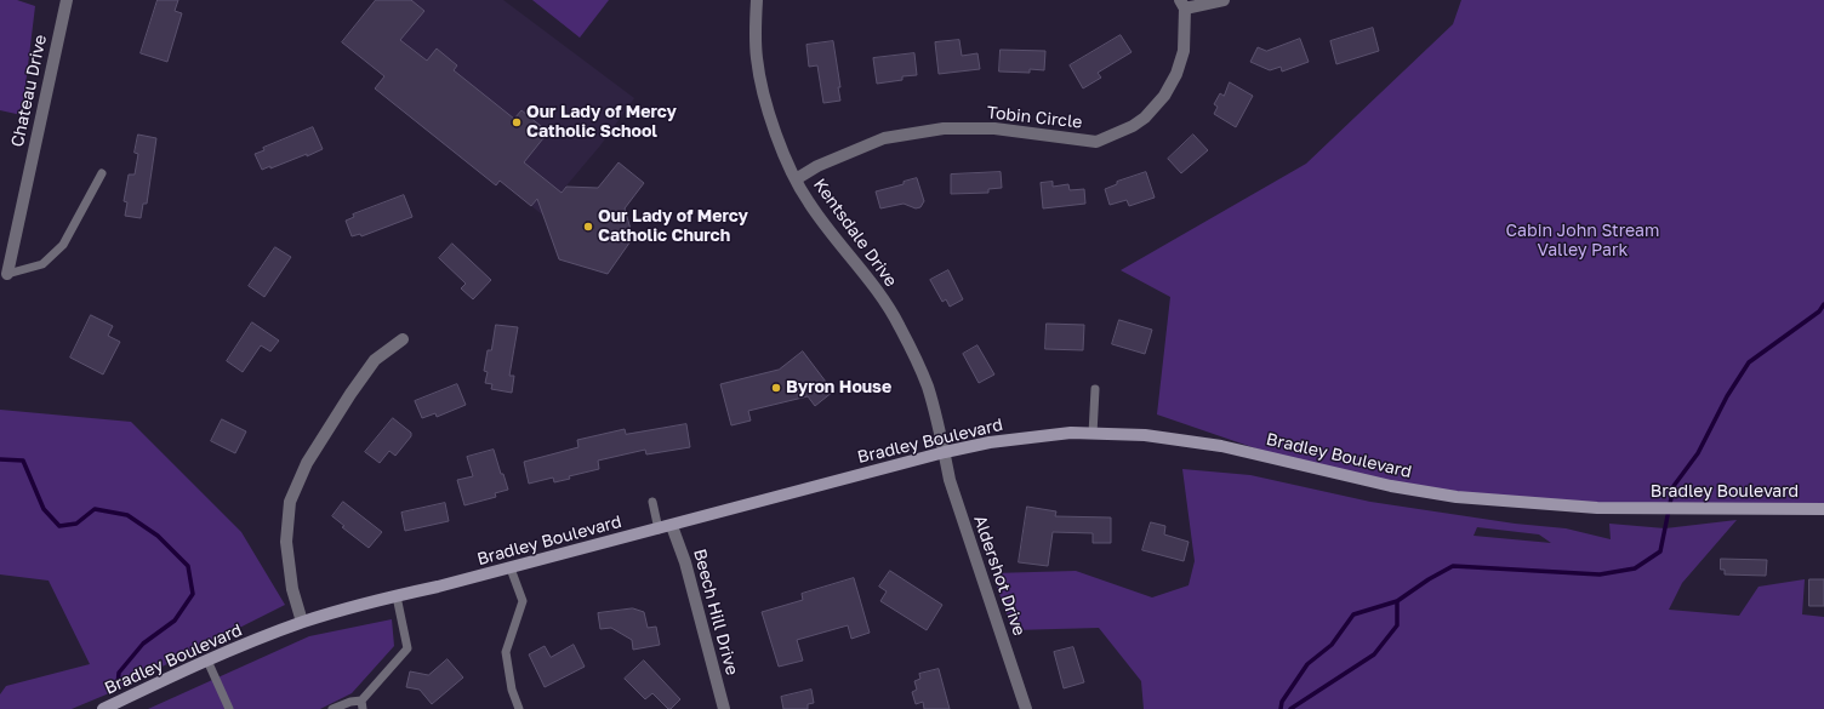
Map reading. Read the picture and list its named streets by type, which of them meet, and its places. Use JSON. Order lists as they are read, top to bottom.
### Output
{
  "streets": {
    "main road": ["Bradley Boulevard"],
    "street": [
      "Chateau Drive",
      "Tobin Circle",
      "Kentsdale Drive",
      "Aldershot Drive",
      "Beech Hill Drive"
    ]
  },
  "crossings": [
    ["Tobin Circle", "Kentsdale Drive"],
    ["Kentsdale Drive", "Bradley Boulevard"],
    ["Kentsdale Drive", "Aldershot Drive"],
    ["Bradley Boulevard", "Aldershot Drive"],
    ["Bradley Boulevard", "Beech Hill Drive"]
  ],
  "parks": ["Cabin John Stream Valley Park"],
  "places": ["Our Lady of Mercy Catholic School", "Our Lady of Mercy Catholic Church", "Byron House"]
}
